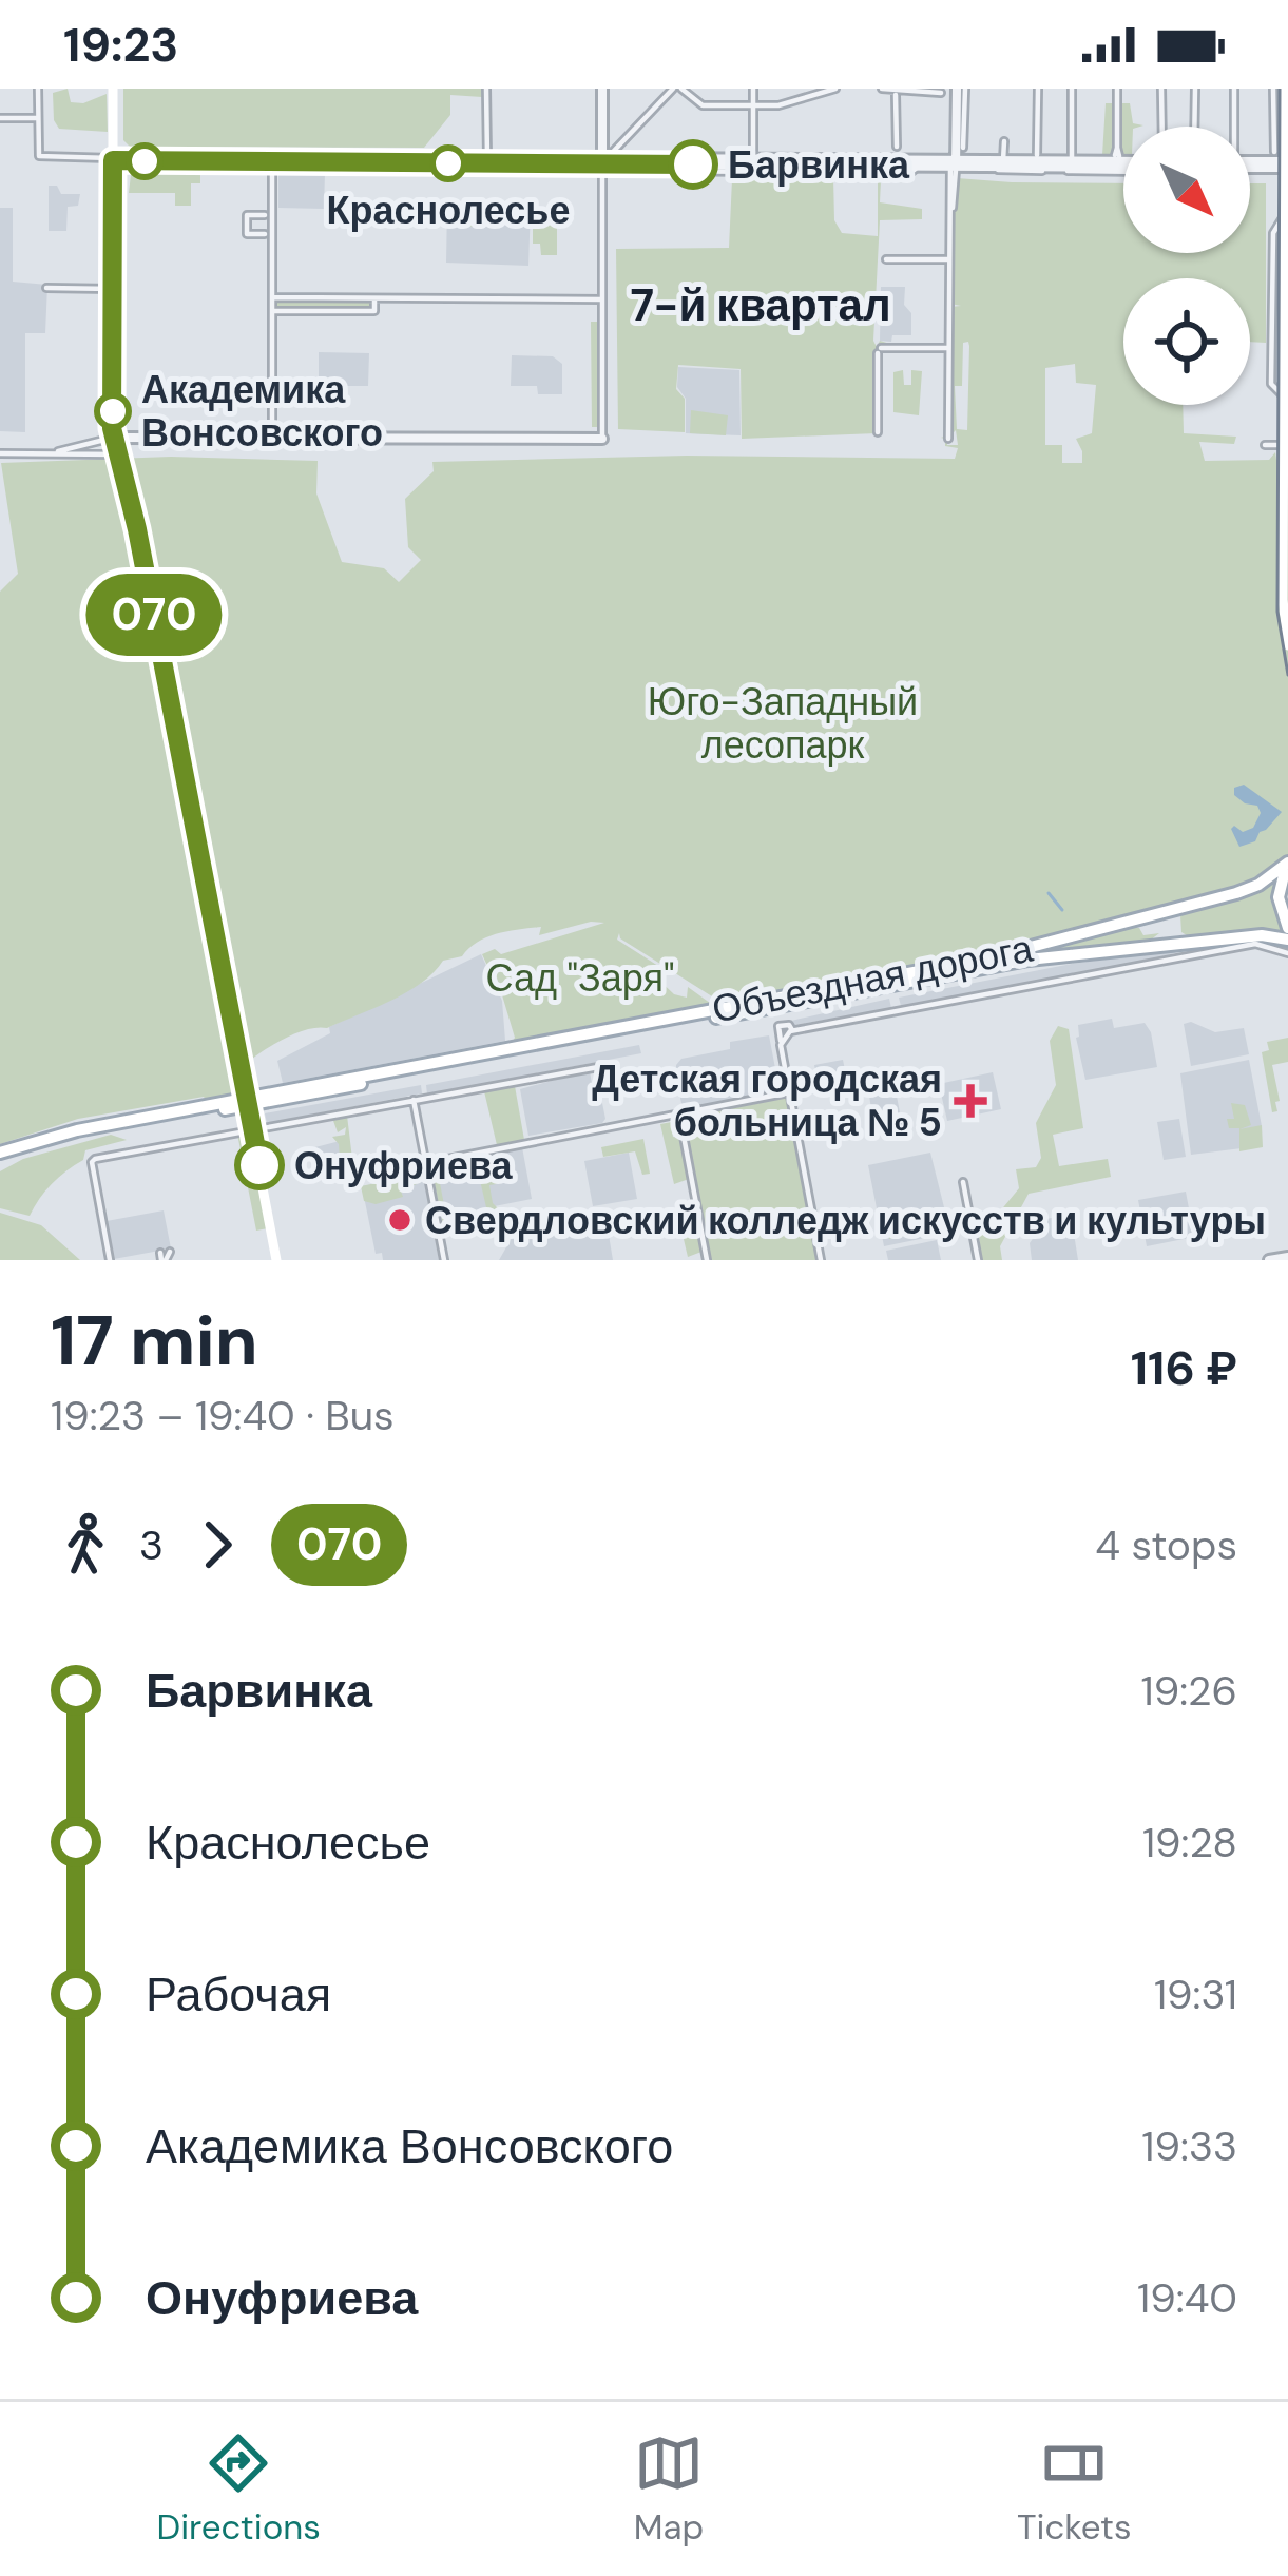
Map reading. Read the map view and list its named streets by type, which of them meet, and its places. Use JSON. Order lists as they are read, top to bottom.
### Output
{
  "streets": {
    "main road": ["Объездная дорога"]
  },
  "districts": ["7-й квартал"],
  "parks": ["Юго-Западный лесопарк", "Сад \"Заря\""],
  "places": {
    "other": [
      "Краснолесье",
      "Барвинка",
      "Академика Вонсовского",
      "Онуфриева",
      "Свердловский колледж искусств и культуры"
    ],
    "health": ["Детская городская больница № 5"]
  },
  "lines": ["bus line 070"],
  "north": "bottom right",
  "page": {
    "status": "19:23",
    "on_map": "070",
    "heading": ["17 min", "19:23 – 19:40 · Bus", "116 ₽"],
    "legs": ["3", "070", "4 stops"],
    "list": [
      {
        "name": "Барвинка",
        "value": "19:26"
      },
      {
        "name": "Краснолесье",
        "value": "19:28"
      },
      {
        "name": "Рабочая",
        "value": "19:31"
      },
      {
        "name": "Академика Вонсовского",
        "value": "19:33"
      },
      {
        "name": "Онуфриева",
        "value": "19:40"
      }
    ],
    "tabs": ["Directions", "Map", "Tickets"]
  }
}
